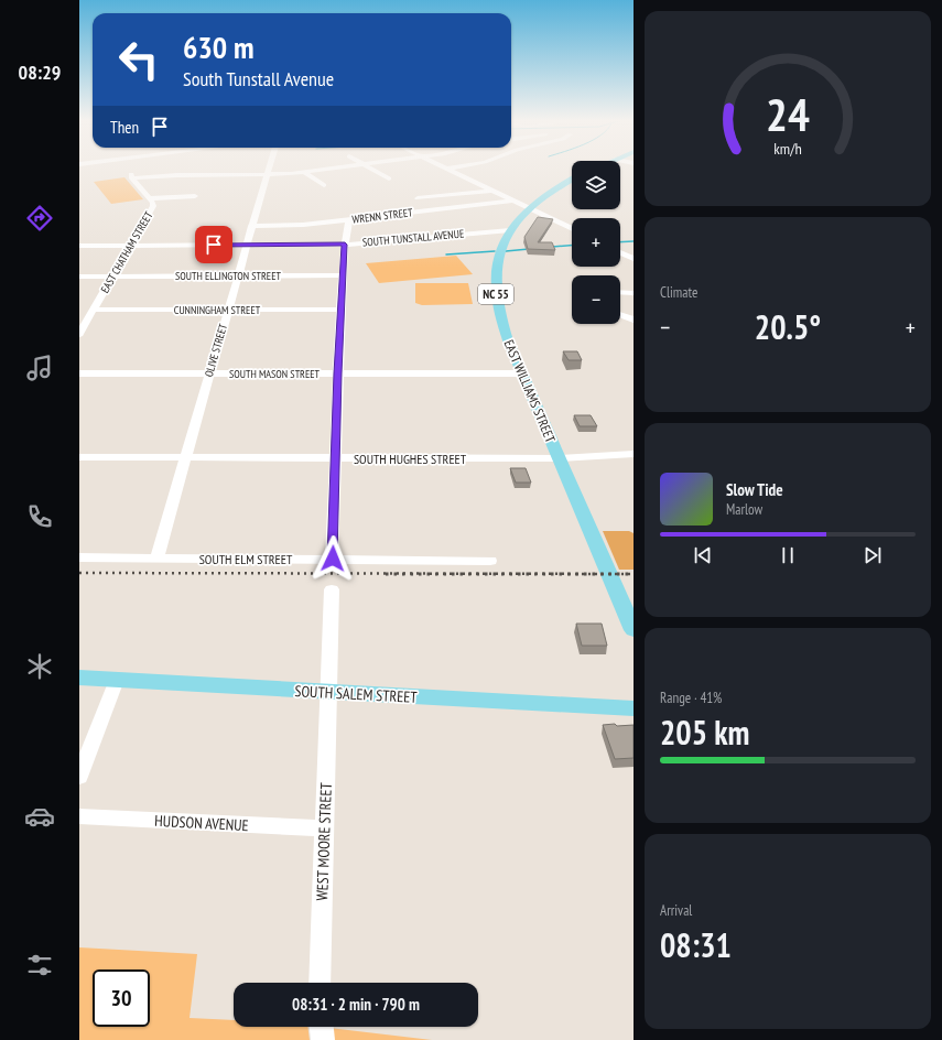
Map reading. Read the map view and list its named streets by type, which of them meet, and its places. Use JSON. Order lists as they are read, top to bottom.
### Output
{
  "streets": {
    "main road": ["NC 55", "EAST WILLIAMS STREET", "SOUTH SALEM STREET"],
    "street": [
      "WRENN STREET",
      "SOUTH TUNSTALL AVENUE",
      "EAST CHATHAM STREET",
      "SOUTH ELLINGTON STREET",
      "CUNNINGHAM STREET",
      "OLIVE STREET",
      "SOUTH MASON STREET",
      "SOUTH HUGHES STREET",
      "SOUTH ELM STREET",
      "HUDSON AVENUE",
      "WEST MOORE STREET"
    ]
  },
  "crossings": [
    ["WRENN STREET", "OLIVE STREET"],
    ["SOUTH TUNSTALL AVENUE", "EAST CHATHAM STREET"],
    ["SOUTH TUNSTALL AVENUE", "OLIVE STREET"],
    ["SOUTH TUNSTALL AVENUE", "EAST WILLIAMS STREET"],
    ["EAST CHATHAM STREET", "SOUTH ELLINGTON STREET"],
    ["EAST CHATHAM STREET", "CUNNINGHAM STREET"],
    ["SOUTH ELLINGTON STREET", "OLIVE STREET"],
    ["CUNNINGHAM STREET", "OLIVE STREET"],
    ["OLIVE STREET", "SOUTH MASON STREET"],
    ["OLIVE STREET", "SOUTH HUGHES STREET"],
    ["OLIVE STREET", "SOUTH ELM STREET"],
    ["SOUTH MASON STREET", "EAST WILLIAMS STREET"],
    ["EAST WILLIAMS STREET", "SOUTH HUGHES STREET"],
    ["SOUTH SALEM STREET", "WEST MOORE STREET"],
    ["HUDSON AVENUE", "WEST MOORE STREET"]
  ],
  "page": {
    "tabs": "08:29",
    "turn": ["630 m", "South Tunstall Avenue"],
    "then": "Then",
    "map_buttons": ["+", "−"],
    "tile": [
      "Climate",
      ["Range · 41%", "205 km"],
      ["Arrival", "08:31"]
    ],
    "heat": ["−", "20.5°", "+"],
    "song": ["Slow Tide", "Marlow"],
    "limit": "30",
    "trip": "08:31 · 2 min · 790 m",
    "gauge": ["24", "km/h"]
  }
}
